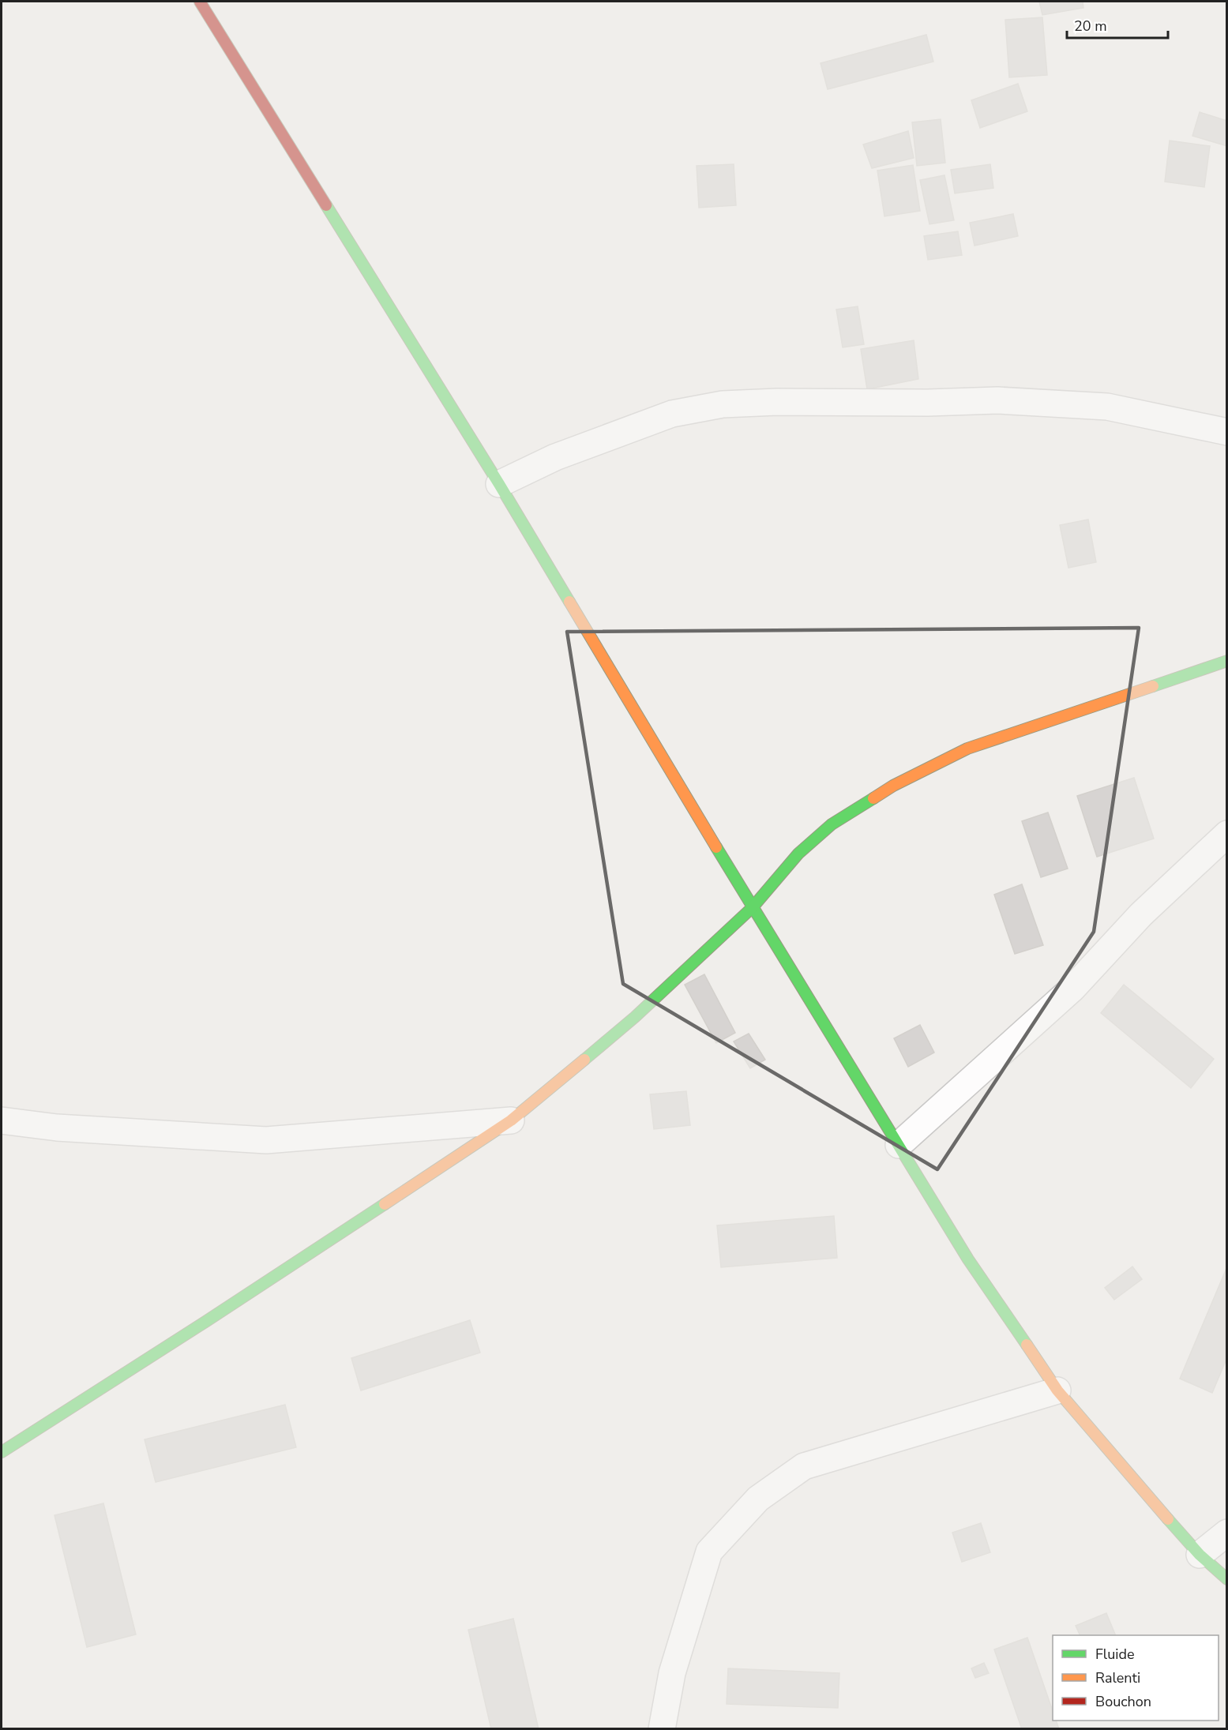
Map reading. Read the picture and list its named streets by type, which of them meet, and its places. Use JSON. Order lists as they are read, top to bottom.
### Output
{
  "legend": ["Fluide", "Ralenti", "Bouchon"],
  "scale_bar": "20 m"
}
